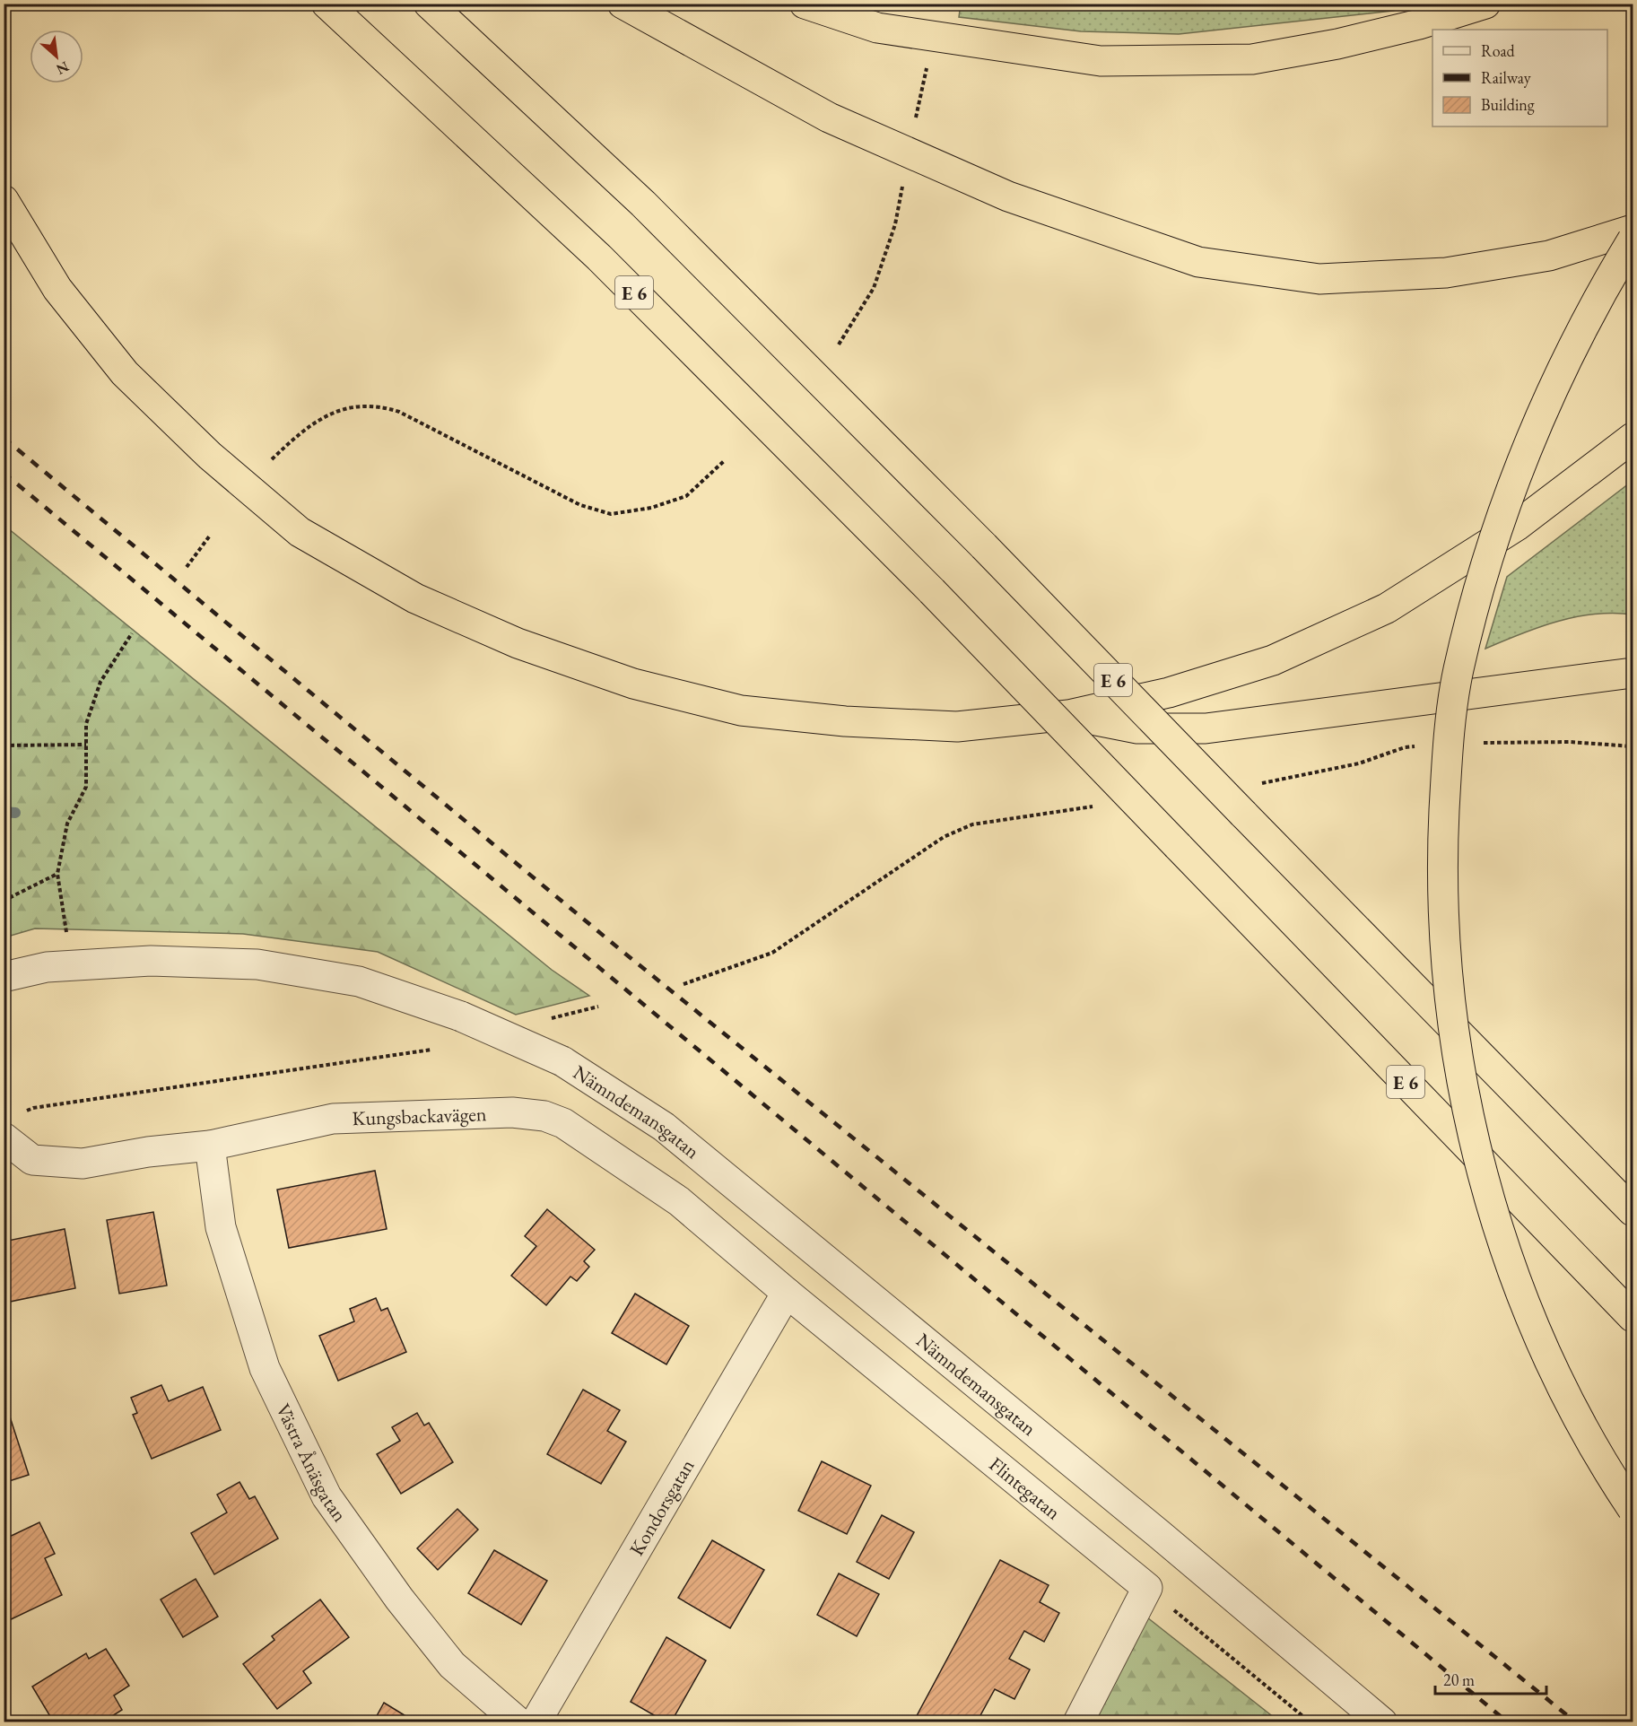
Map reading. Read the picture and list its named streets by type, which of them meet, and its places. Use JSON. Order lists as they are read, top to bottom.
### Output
{
  "streets": {
    "highway": ["E 6"],
    "street": [
      "Nämndemansgatan",
      "Kungsbackavägen",
      "Västra Ånäsgatan",
      "Flintegatan",
      "Kondorsgatan"
    ]
  },
  "crossings": [
    ["Kungsbackavägen", "Västra Ånäsgatan"],
    ["Kungsbackavägen", "Flintegatan"],
    ["Kungsbackavägen", "Kondorsgatan"],
    ["Flintegatan", "Kondorsgatan"]
  ],
  "legend": ["Road", "Railway", "Building"],
  "scale_bar": "20 m",
  "north": "bottom right"
}
